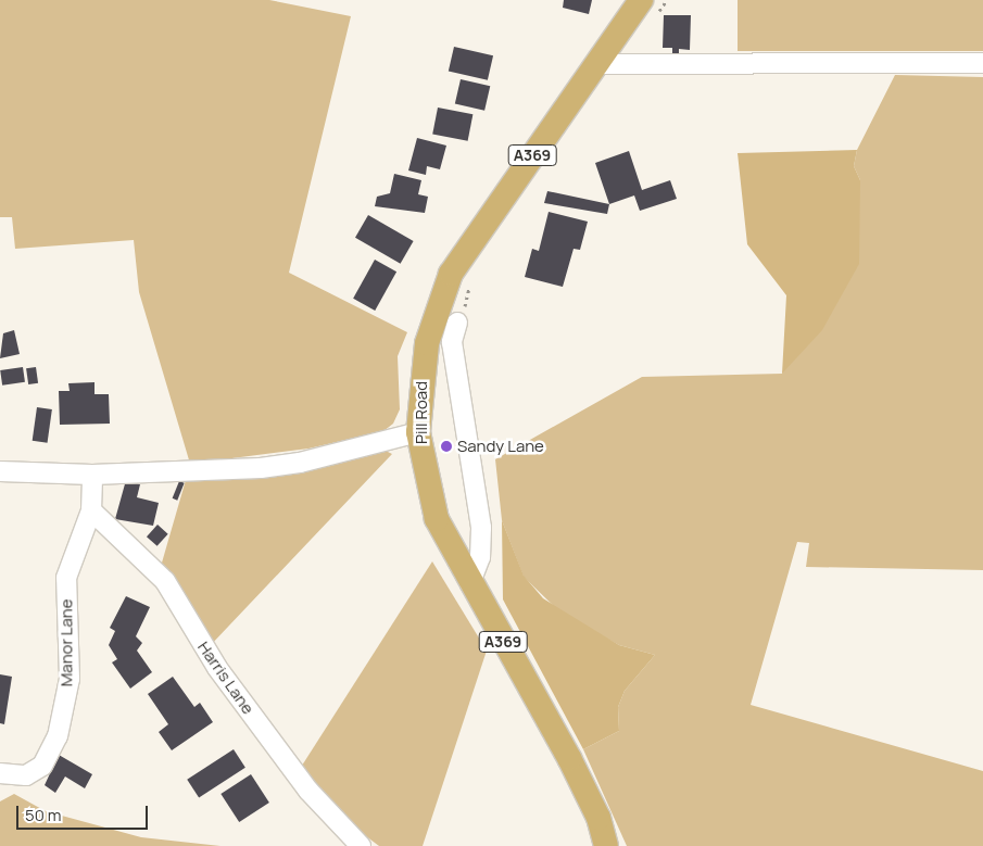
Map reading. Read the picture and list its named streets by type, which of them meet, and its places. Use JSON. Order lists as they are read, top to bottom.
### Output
{
  "streets": {
    "main road": ["A369", "Pill Road"],
    "street": ["Manor Lane", "Harris Lane"]
  },
  "crossings": [
    ["Manor Lane", "Harris Lane"]
  ],
  "places": ["Sandy Lane"],
  "scale_bar": "50 m"
}
